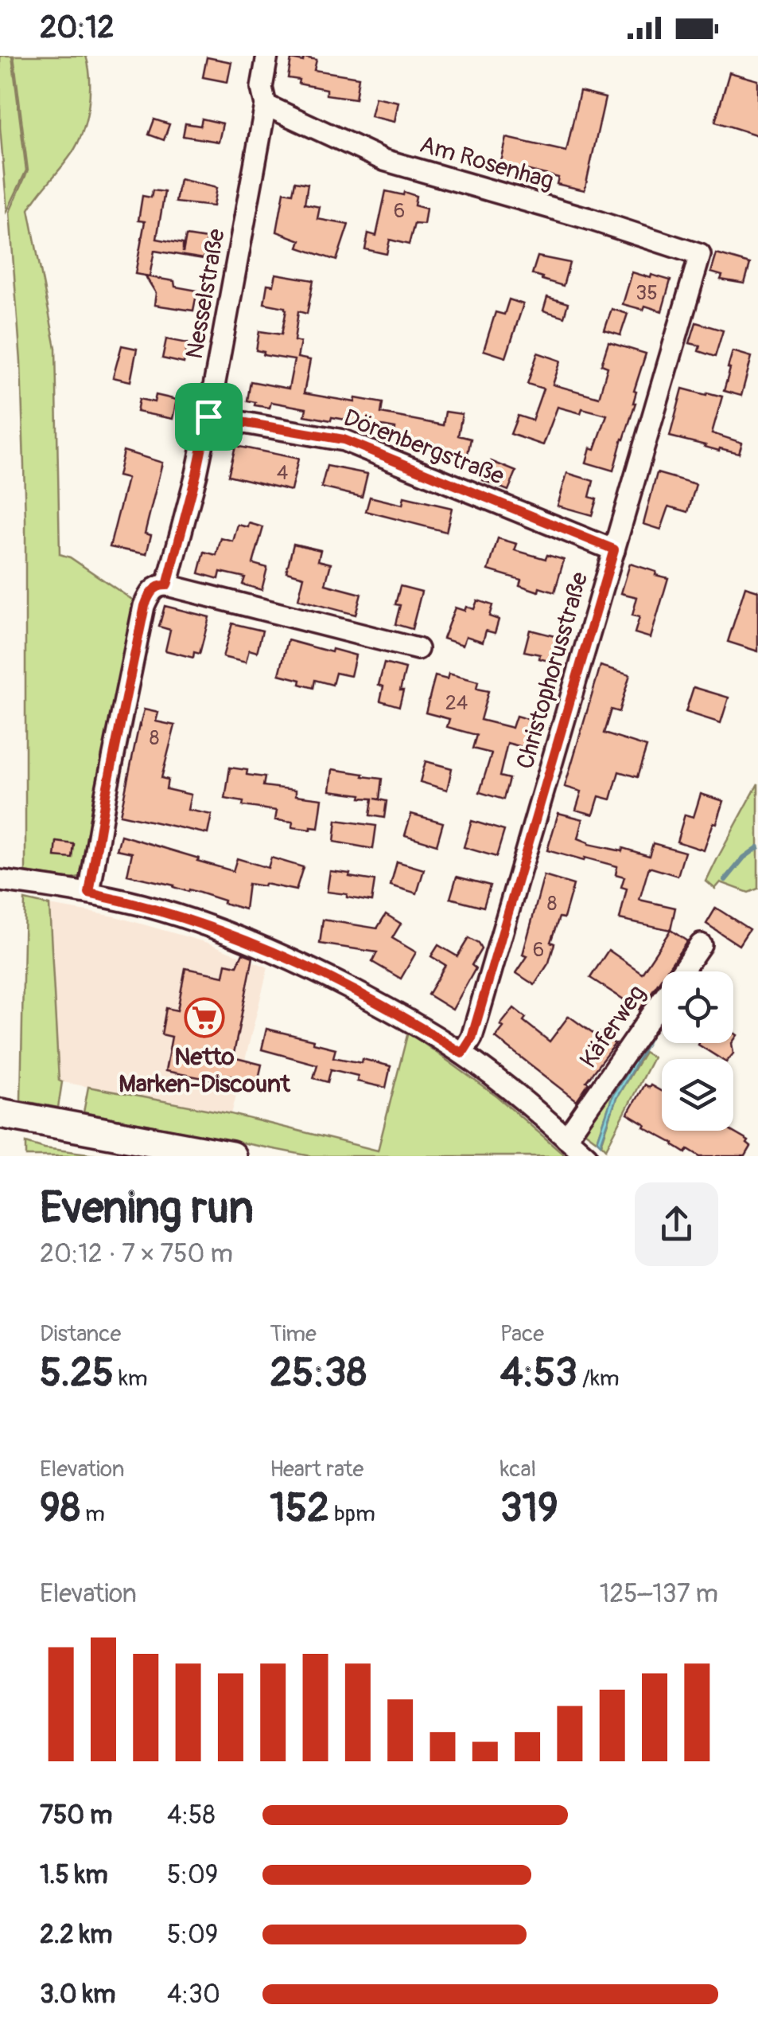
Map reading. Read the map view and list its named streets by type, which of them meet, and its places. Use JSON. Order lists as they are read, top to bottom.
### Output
{
  "streets": {
    "street": [
      "Am Rosenhag",
      "Nesselstraße",
      "Dörenbergstraße",
      "Christophorusstraße",
      "Käferweg"
    ]
  },
  "crossings": [
    ["Am Rosenhag", "Nesselstraße"],
    ["Am Rosenhag", "Christophorusstraße"],
    ["Nesselstraße", "Dörenbergstraße"],
    ["Dörenbergstraße", "Christophorusstraße"]
  ],
  "places": {
    "supermarket": ["Netto Marken-Discount"]
  },
  "house_numbers": [
    "6",
    "35",
    "4",
    "24",
    "8",
    "8",
    "6"
  ],
  "page": {
    "status": "20:12",
    "heading": ["Evening run", "20:12 · 7 × 750 m"],
    "stats": [
      ["Distance", "5.25 km"],
      ["Time", "25:38"],
      ["Pace", "4:53 /km"],
      ["Elevation", "98 m"],
      ["Heart rate", "152 bpm"],
      ["kcal", "319"]
    ],
    "chart": ["Elevation", "125–137 m"],
    "list": [
      {
        "name": "750 m",
        "note": "4:58"
      },
      {
        "name": "1.5 km",
        "note": "5:09"
      },
      {
        "name": "2.2 km",
        "note": "5:09"
      },
      {
        "name": "3.0 km",
        "note": "4:30"
      }
    ]
  }
}
